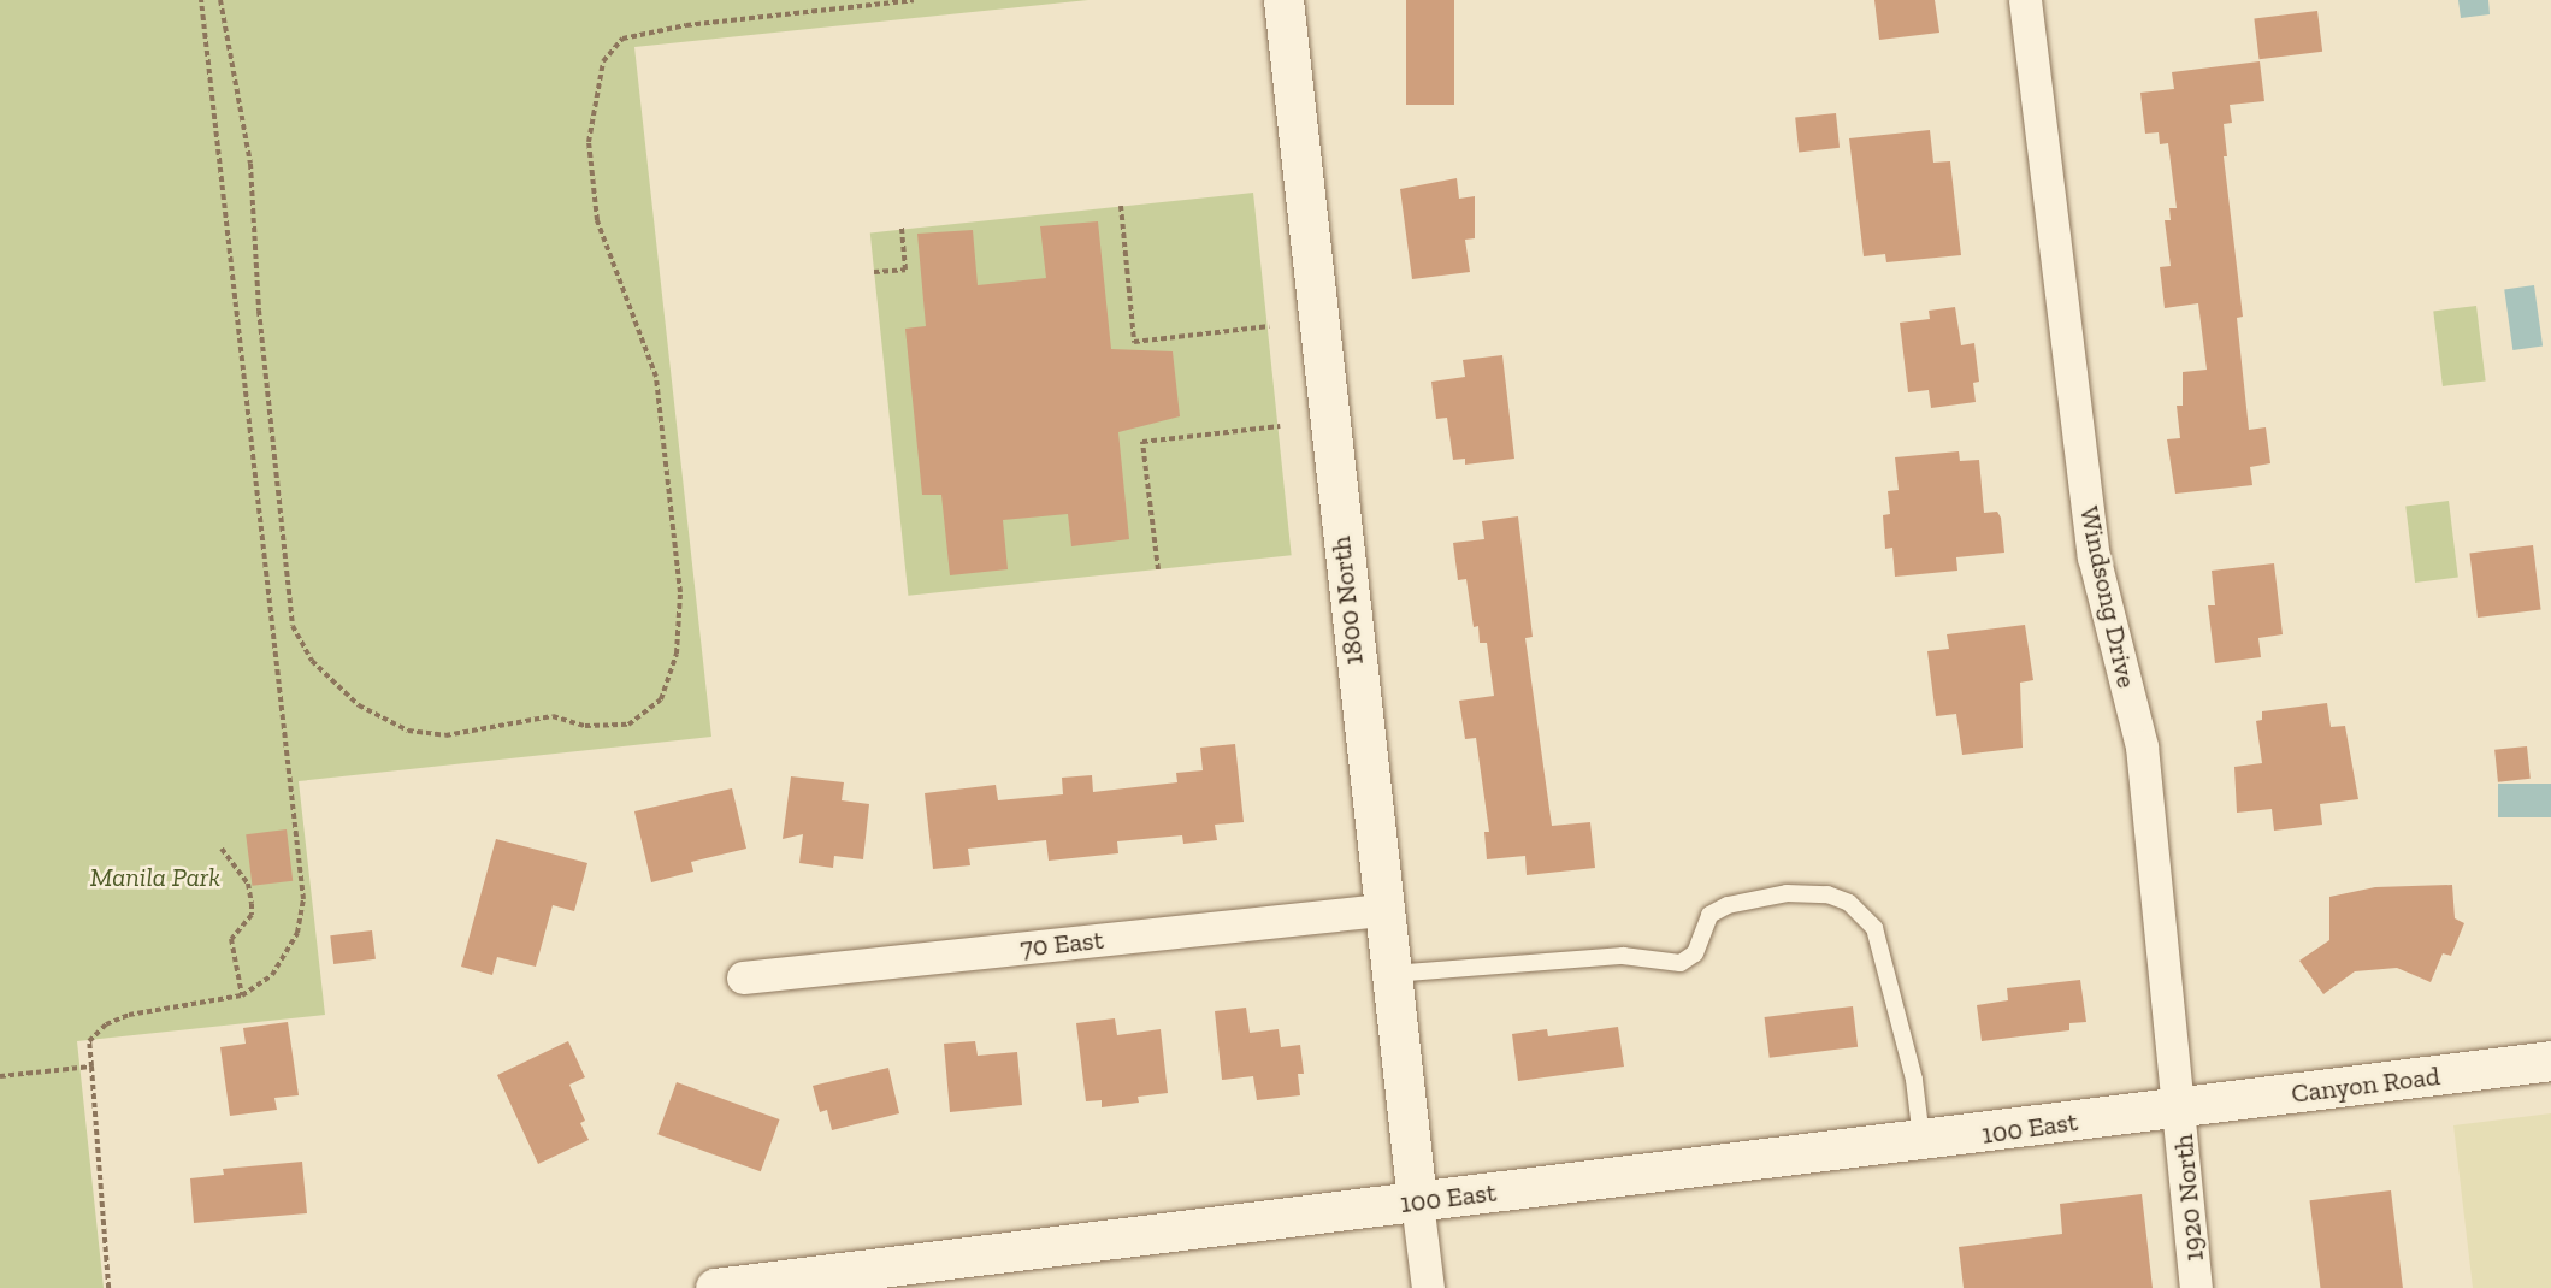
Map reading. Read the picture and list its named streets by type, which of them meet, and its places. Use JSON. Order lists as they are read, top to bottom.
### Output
{
  "streets": {
    "main road": ["1800 North", "Canyon Road", "100 East"],
    "street": ["Windsong Drive", "70 East", "1920 North"]
  },
  "crossings": [
    ["Windsong Drive", "Canyon Road"],
    ["Windsong Drive", "100 East"],
    ["Windsong Drive", "1920 North"],
    ["1800 North", "70 East"],
    ["1800 North", "100 East"],
    ["Canyon Road", "100 East"],
    ["Canyon Road", "1920 North"],
    ["100 East", "1920 North"]
  ],
  "parks": ["Manila Park"]
}
